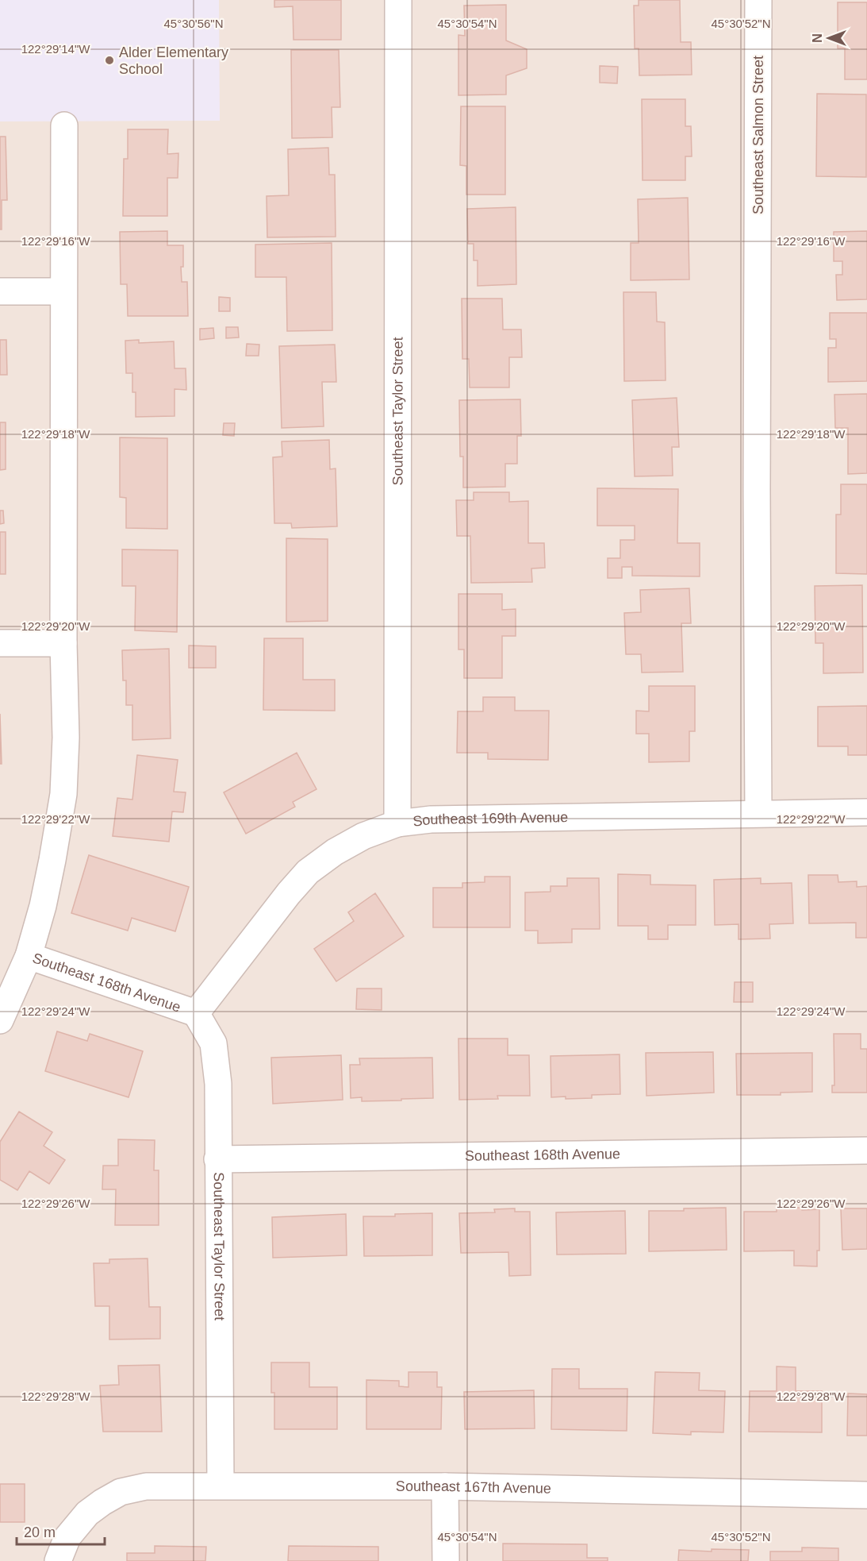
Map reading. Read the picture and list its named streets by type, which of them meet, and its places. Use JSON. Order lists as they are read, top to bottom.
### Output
{
  "streets": {
    "street": [
      "Southeast Salmon Street",
      "Southeast Taylor Street",
      "Southeast 169th Avenue",
      "Southeast 168th Avenue",
      "Southeast 167th Avenue"
    ]
  },
  "crossings": [
    ["Southeast Salmon Street", "Southeast 169th Avenue"],
    ["Southeast Taylor Street", "Southeast 169th Avenue"],
    ["Southeast Taylor Street", "Southeast 168th Avenue"],
    ["Southeast Taylor Street", "Southeast 167th Avenue"],
    ["Southeast 169th Avenue", "Southeast 168th Avenue"]
  ],
  "places": ["Alder Elementary School"],
  "scale_bar": "20 m",
  "north": "left",
  "coordinates": [
    "45°30'56\"N",
    "45°30'54\"N",
    "45°30'52\"N",
    "122°29'14\"W",
    "122°29'16\"W",
    "122°29'18\"W",
    "122°29'20\"W",
    "122°29'22\"W",
    "122°29'24\"W",
    "122°29'26\"W",
    "122°29'28\"W"
  ]
}
